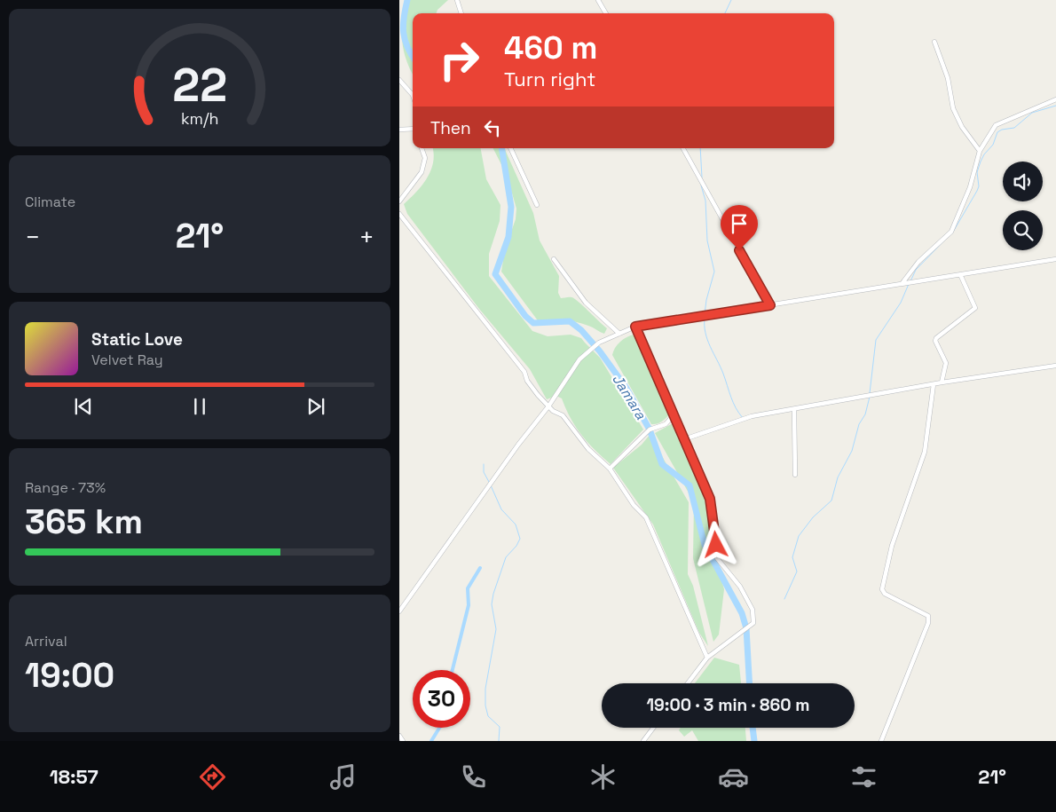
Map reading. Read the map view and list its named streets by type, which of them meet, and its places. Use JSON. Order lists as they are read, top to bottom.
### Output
{
  "water": ["Jamara"],
  "page": {
    "turn": ["460 m", "Turn right"],
    "then": "Then",
    "tile": [
      "Climate",
      ["Range · 73%", "365 km"],
      ["Arrival", "19:00"]
    ],
    "heat": ["−", "21°", "+"],
    "song": ["Static Love", "Velvet Ray"],
    "limit": "30",
    "trip": "19:00 · 3 min · 860 m",
    "tabs": ["18:57", "21°"],
    "gauge": ["22", "km/h"]
  }
}
